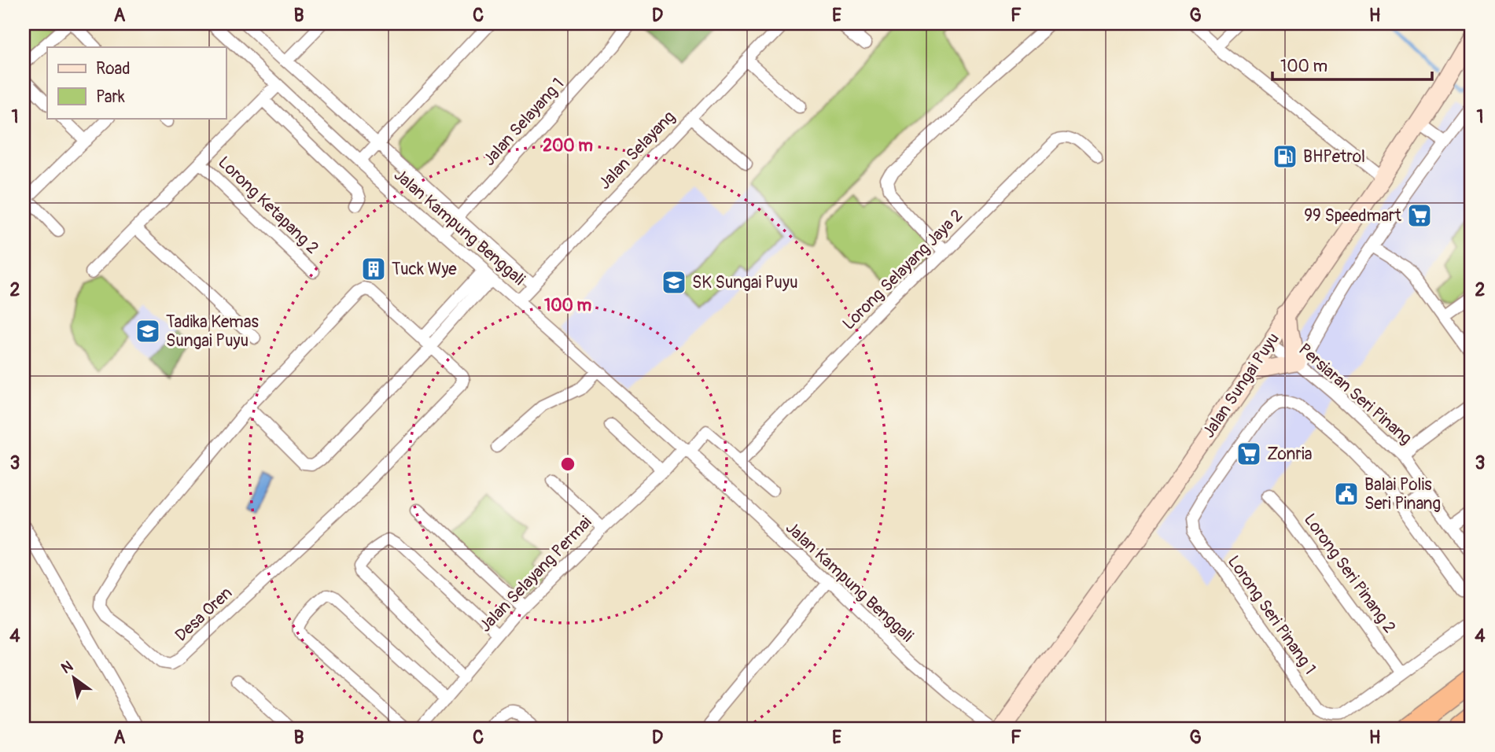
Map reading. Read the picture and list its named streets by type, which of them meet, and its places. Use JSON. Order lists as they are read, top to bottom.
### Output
{
  "streets": {
    "main road": ["Jalan Sungai Puyu"],
    "street": [
      "Jalan Selayang 1",
      "Jalan Selayang",
      "Lorong Ketapang 2",
      "Jalan Kampung Benggali",
      "Lorong Selayang Jaya 2",
      "Persiaran Seri Pinang",
      "Lorong Seri Pinang 2",
      "Jalan Selayang Permai",
      "Desa Oren",
      "Lorong Seri Pinang 1"
    ]
  },
  "crossings": [
    ["Jalan Selayang 1", "Jalan Kampung Benggali"],
    ["Jalan Selayang", "Jalan Kampung Benggali"],
    ["Jalan Kampung Benggali", "Jalan Selayang Permai"],
    ["Jalan Sungai Puyu", "Persiaran Seri Pinang"],
    ["Lorong Seri Pinang 2", "Lorong Seri Pinang 1"]
  ],
  "places": {
    "fuel station": ["BHPetrol"],
    "supermarket": ["99 Speedmart", "Zonria"],
    "building": ["Tuck Wye"],
    "school or university": ["SK Sungai Puyu", "Tadika Kemas Sungai Puyu"],
    "public building": ["Balai Polis Seri Pinang"]
  },
  "legend": ["Road", "Park"],
  "scale_bar": "100 m",
  "north": "top left",
  "grid": {
    "columns": [
      "A",
      "B",
      "C",
      "D",
      "E",
      "F",
      "G",
      "H"
    ],
    "rows": [
      "1",
      "2",
      "3",
      "4"
    ]
  },
  "rings": ["200 m", "100 m"]
}
